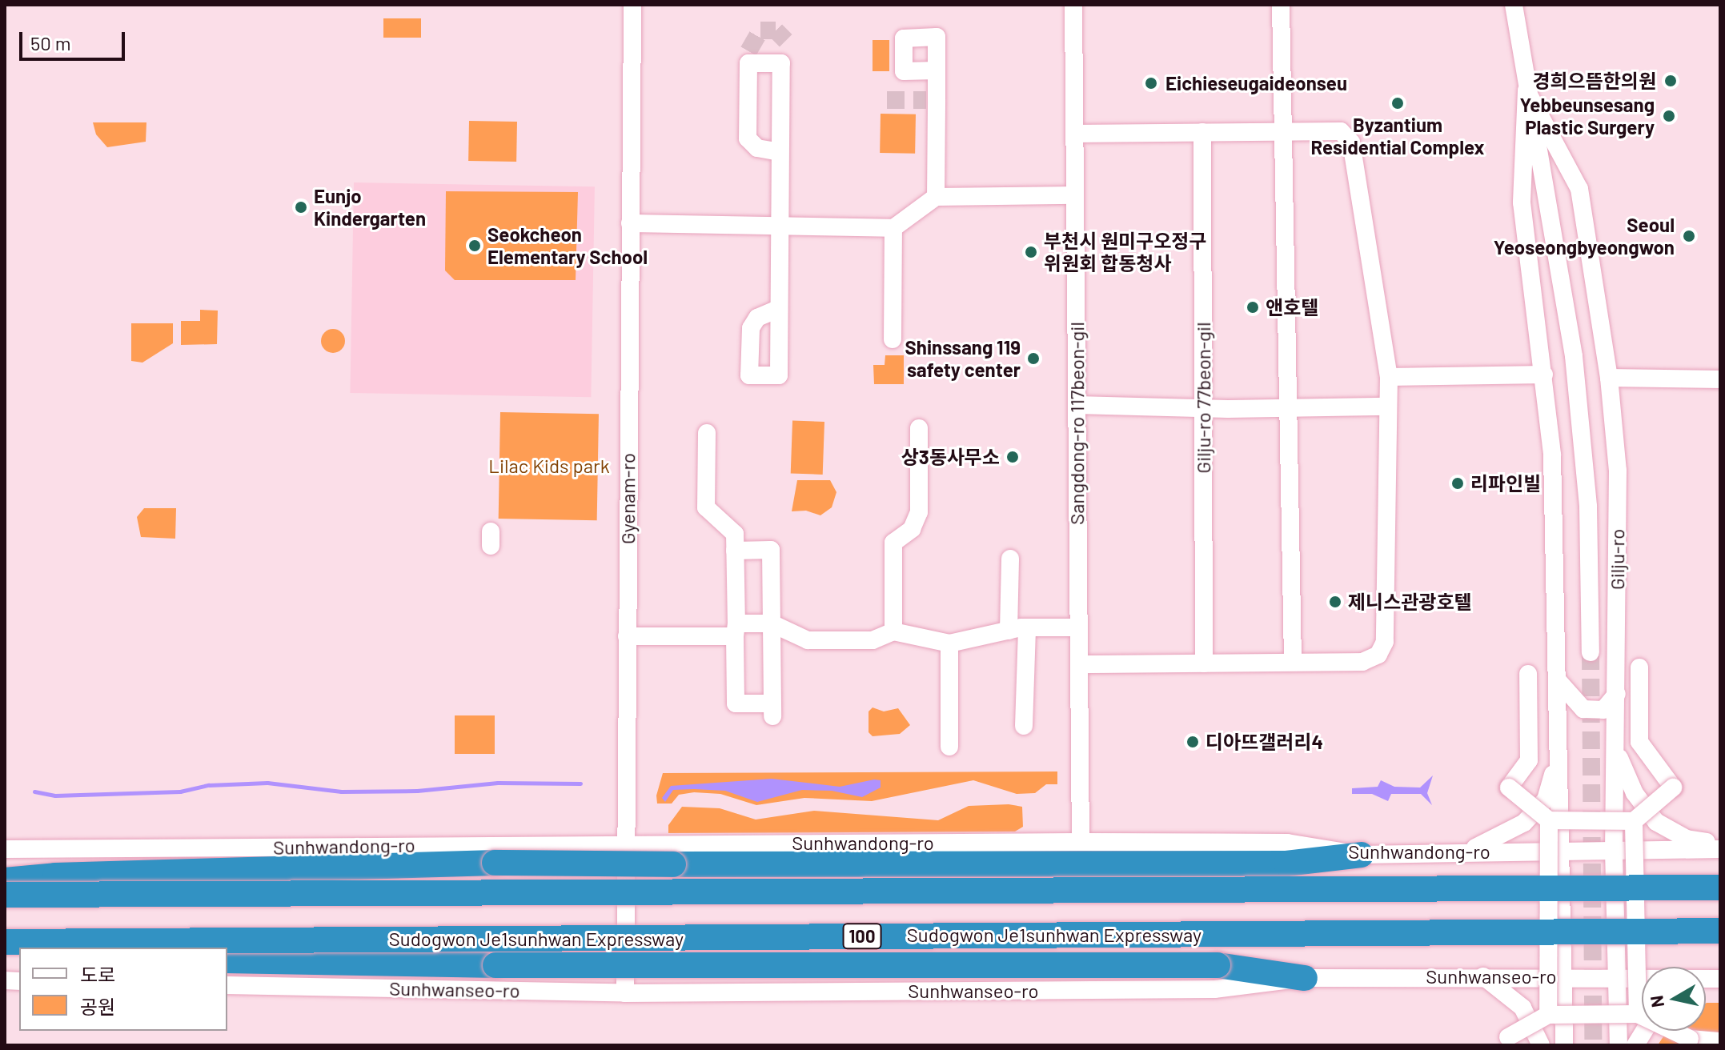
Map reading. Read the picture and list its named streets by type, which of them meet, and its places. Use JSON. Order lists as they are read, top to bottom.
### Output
{
  "streets": {
    "highway": ["Sudogwon Je1sunhwan Expressway", "100"],
    "street": [
      "Gilju-ro 77beon-gil",
      "Sangdong-ro 117beon-gil",
      "Gyenam-ro",
      "Gilju-ro",
      "Sunhwandong-ro",
      "Sunhwanseo-ro"
    ]
  },
  "crossings": [
    ["Sangdong-ro 117beon-gil", "Sunhwandong-ro"],
    ["Gyenam-ro", "Sunhwandong-ro"],
    ["Gyenam-ro", "Sunhwanseo-ro"],
    ["Gilju-ro", "Sunhwandong-ro"],
    ["Gilju-ro", "Sunhwanseo-ro"]
  ],
  "parks": ["Lilac Kids park"],
  "places": [
    "경희으뜸한의원",
    "Eichieseugaideonseu",
    "Byzantium Residential Complex",
    "Yebbeunsesang Plastic Surgery",
    "Eunjo Kindergarten",
    "Seoul Yeoseongbyeongwon",
    "Seokcheon Elementary School",
    "부천시 원미구오정구 위원회 합동청사",
    "앤호텔",
    "Shinssang 119 safety center",
    "상3동사무소",
    "리파인빌",
    "제니스관광호텔",
    "디아뜨갤러리4"
  ],
  "legend": ["도로", "공원"],
  "scale_bar": "50 m",
  "north": "left"
}
